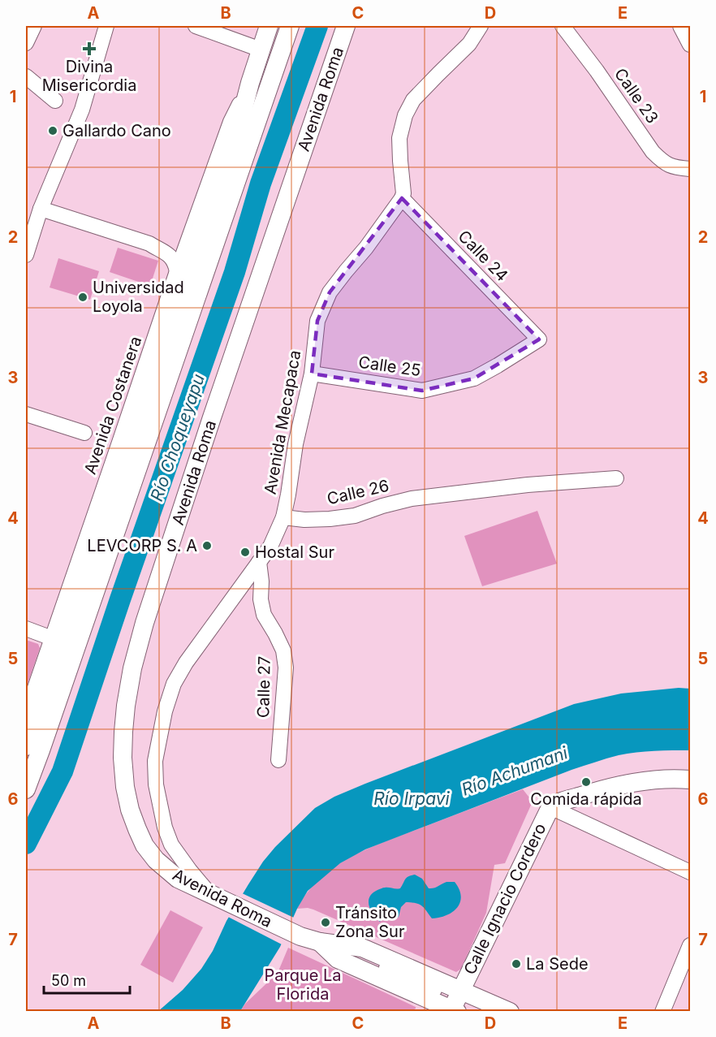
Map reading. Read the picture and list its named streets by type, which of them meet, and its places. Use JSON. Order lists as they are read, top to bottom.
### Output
{
  "streets": {
    "main road": ["Avenida Roma", "Calle Ignacio Cordero"],
    "street": [
      "Calle 23",
      "Calle 24",
      "Calle 25",
      "Avenida Costanera",
      "Avenida Mecapaca",
      "Calle 26",
      "Calle 27"
    ]
  },
  "crossings": [
    ["Avenida Roma", "Avenida Mecapaca"],
    ["Avenida Roma", "Calle Ignacio Cordero"],
    ["Calle 24", "Calle 25"],
    ["Calle 24", "Avenida Mecapaca"],
    ["Calle 25", "Avenida Mecapaca"],
    ["Avenida Mecapaca", "Calle 26"],
    ["Avenida Mecapaca", "Calle 27"]
  ],
  "water": ["Río Choqueyapu", "Río Achumani", "Río Irpavi"],
  "parks": ["Parque La Florida"],
  "places": {
    "health": ["Divina Misericordia"],
    "other": [
      "Gallardo Cano",
      "Universidad Loyola",
      "LEVCORP S. A",
      "Hostal Sur",
      "Comida rápida",
      "Tránsito Zona Sur",
      "La Sede"
    ]
  },
  "scale_bar": "50 m",
  "grid": {
    "columns": [
      "A",
      "B",
      "C",
      "D",
      "E"
    ],
    "rows": [
      "1",
      "2",
      "3",
      "4",
      "5",
      "6",
      "7"
    ]
  }
}
